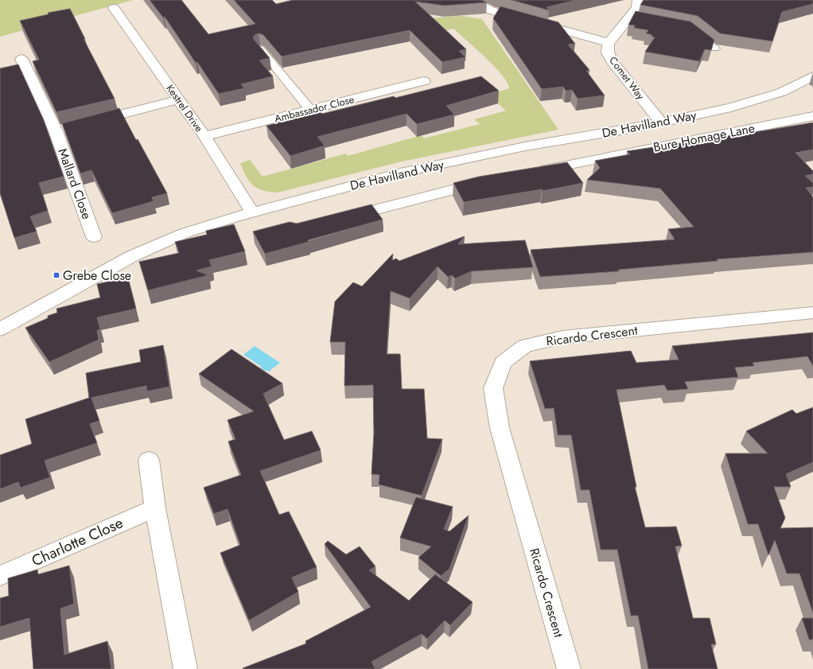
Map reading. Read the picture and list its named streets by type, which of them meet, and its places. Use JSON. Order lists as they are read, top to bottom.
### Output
{
  "streets": {
    "street": [
      "Comet Way",
      "Kestrel Drive",
      "Ambassador Close",
      "De Havilland Way",
      "Bure Homage Lane",
      "Mallard Close",
      "Ricardo Crescent",
      "Charlotte Close"
    ]
  },
  "crossings": [
    ["Comet Way", "De Havilland Way"],
    ["Kestrel Drive", "Ambassador Close"],
    ["Kestrel Drive", "De Havilland Way"]
  ],
  "places": {
    "transit": ["Grebe Close"]
  }
}
